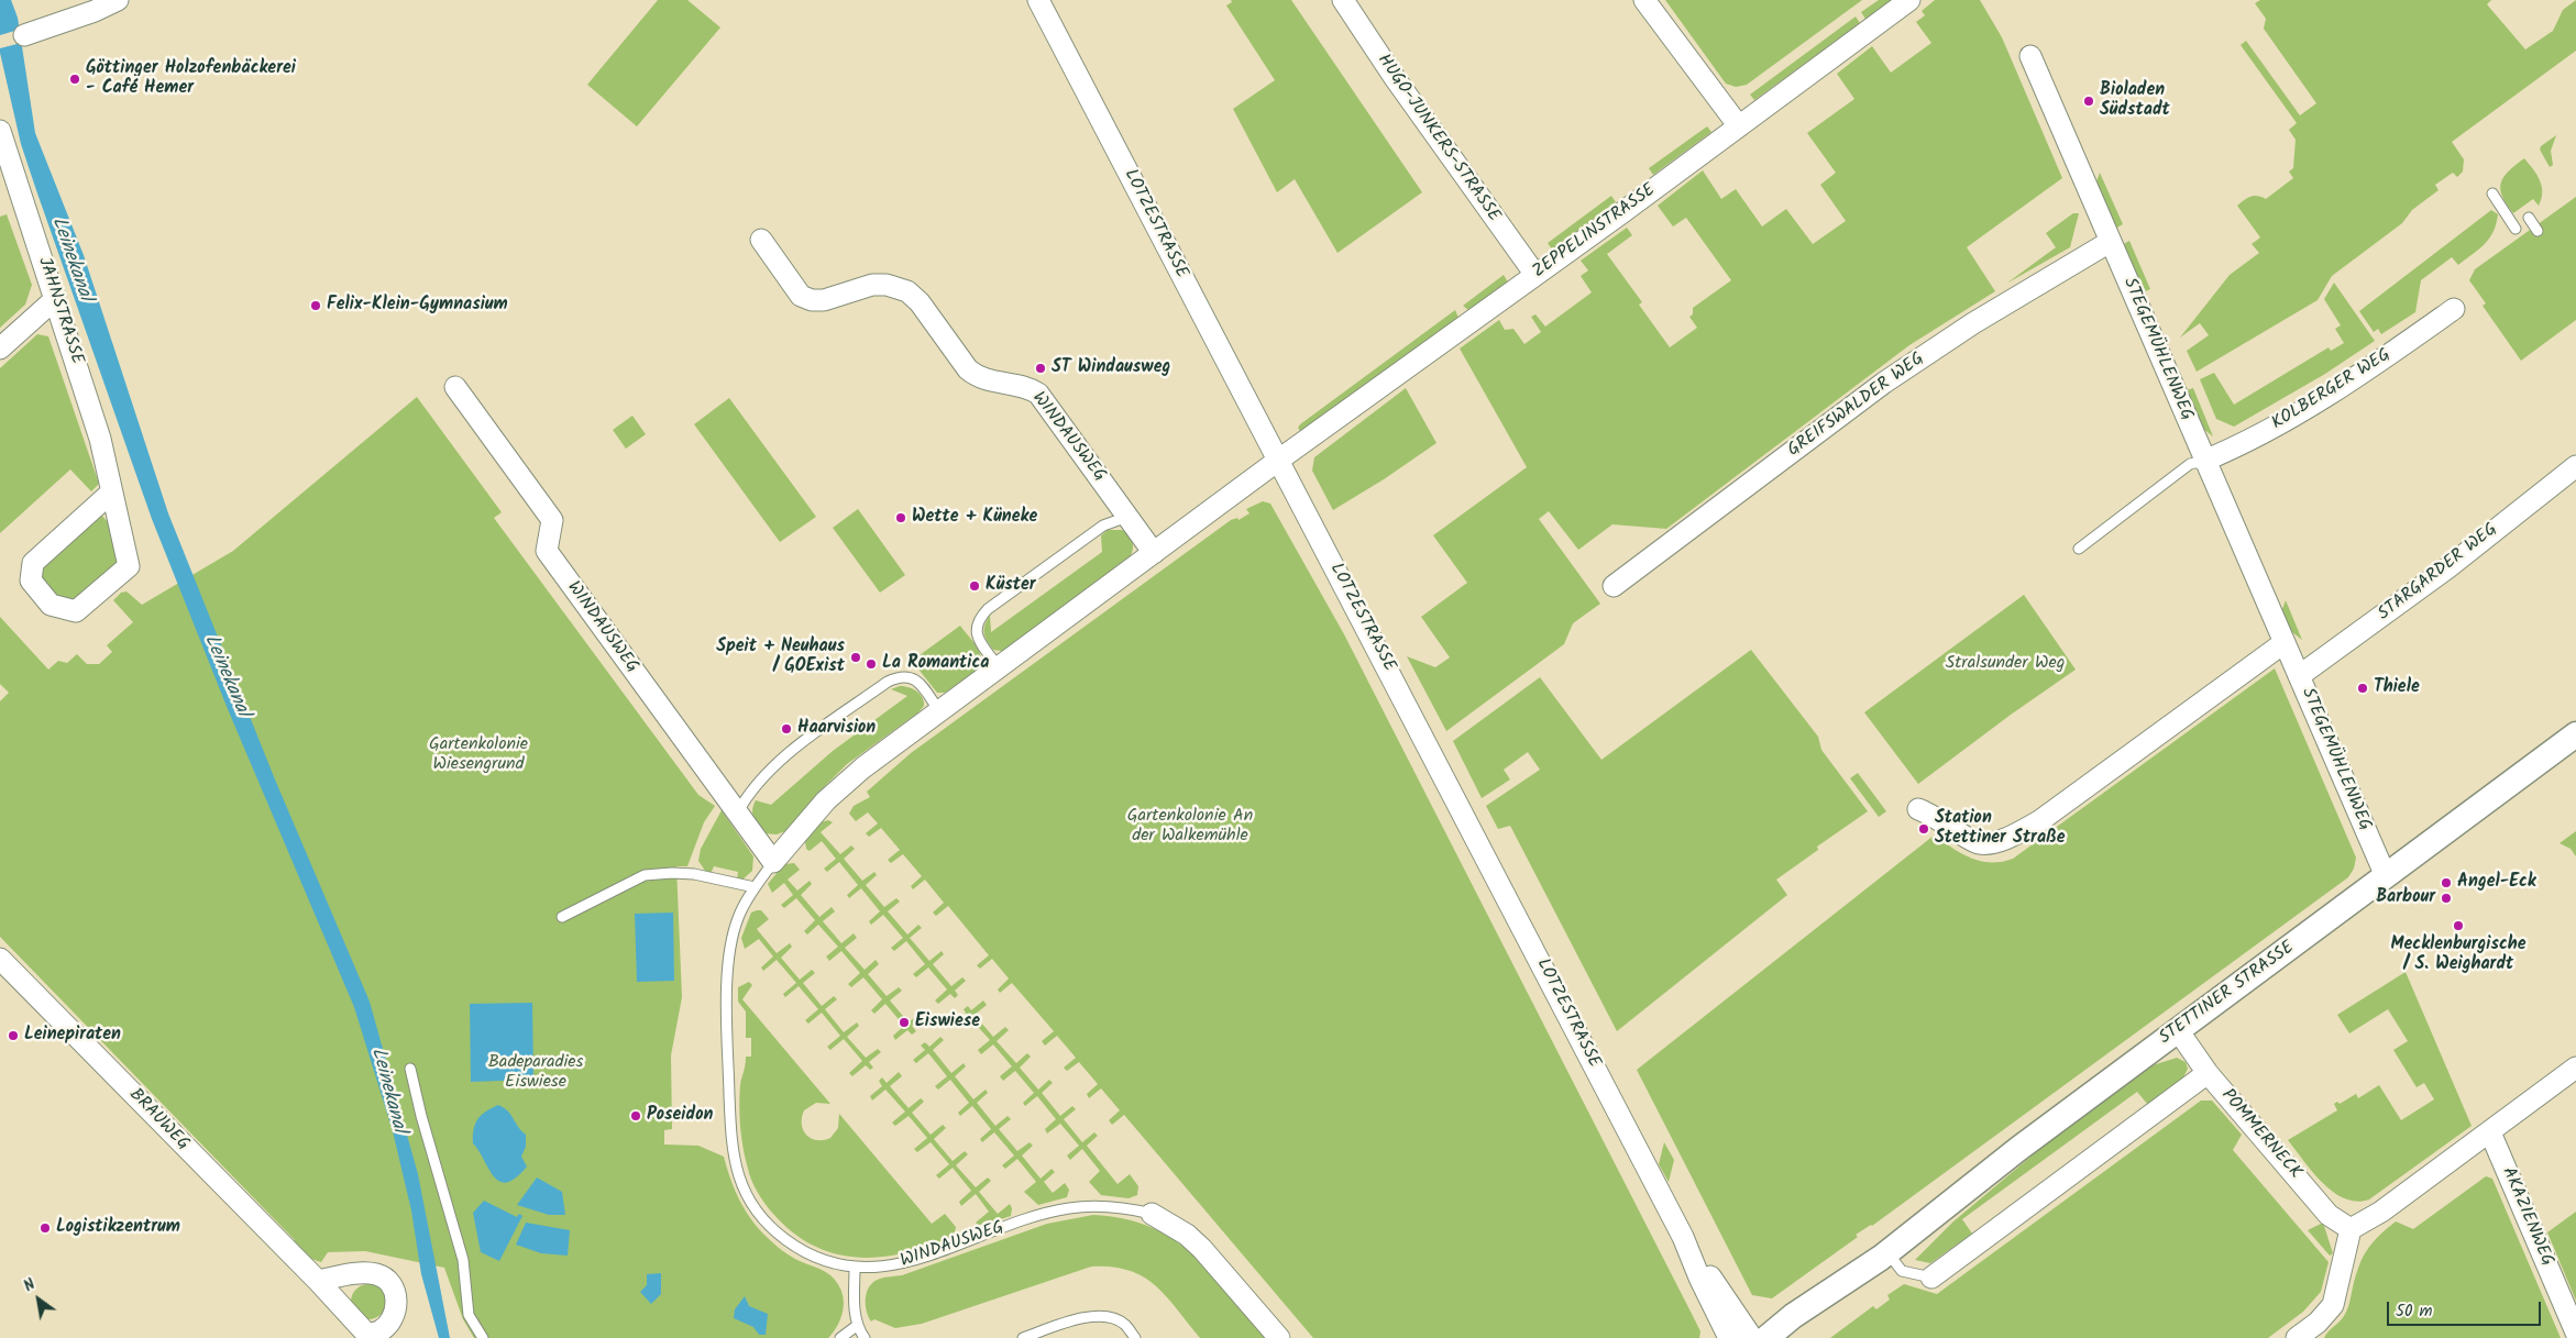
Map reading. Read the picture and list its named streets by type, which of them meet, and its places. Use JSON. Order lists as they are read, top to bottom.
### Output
{
  "streets": {
    "street": [
      "HUGO-JUNKERS-STRASSE",
      "LOTZESTRASSE",
      "ZEPPELINSTRASSE",
      "JAHNSTRASSE",
      "STEGEMÜHLENWEG",
      "KOLBERGER WEG",
      "GREIFSWALDER WEG",
      "WINDAUSWEG",
      "STARGARDER WEG",
      "STETTINER STRASSE",
      "BRAUWEG",
      "POMMERNECK",
      "AKAZIENWEG"
    ]
  },
  "crossings": [
    ["HUGO-JUNKERS-STRASSE", "ZEPPELINSTRASSE"],
    ["LOTZESTRASSE", "ZEPPELINSTRASSE"],
    ["LOTZESTRASSE", "WINDAUSWEG"],
    ["ZEPPELINSTRASSE", "WINDAUSWEG"],
    ["STEGEMÜHLENWEG", "KOLBERGER WEG"],
    ["STEGEMÜHLENWEG", "GREIFSWALDER WEG"],
    ["STEGEMÜHLENWEG", "STARGARDER WEG"],
    ["STEGEMÜHLENWEG", "STETTINER STRASSE"],
    ["STETTINER STRASSE", "POMMERNECK"]
  ],
  "water": ["Leinekanal"],
  "parks": [
    "Stralsunder Weg",
    "Gartenkolonie Wiesengrund",
    "Gartenkolonie An der Walkemühle",
    "Badeparadies Eiswiese"
  ],
  "places": [
    "Göttinger Holzofenbäckerei - Café Hemer",
    "Bioladen Südstadt",
    "Felix-Klein-Gymnasium",
    "ST Windausweg",
    "Wette + Küneke",
    "Küster",
    "Speit + Neuhaus / GOExist",
    "La Romantica",
    "Thiele",
    "Haarvision",
    "Station Stettiner Straße",
    "Angel-Eck",
    "Barbour",
    "Mecklenburgische / S. Weighardt",
    "Eiswiese",
    "Leinepiraten",
    "Poseidon",
    "Logistikzentrum"
  ],
  "scale_bar": "50 m",
  "north": "top left"
}
